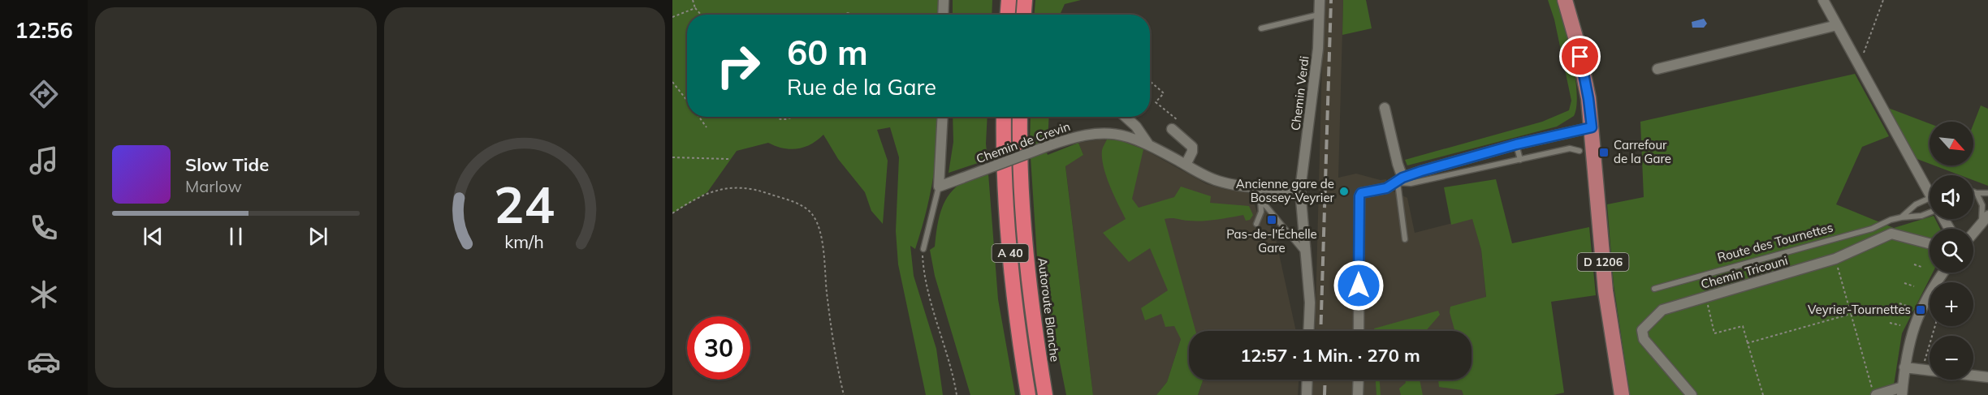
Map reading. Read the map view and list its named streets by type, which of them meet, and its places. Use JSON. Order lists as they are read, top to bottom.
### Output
{
  "streets": {
    "highway": ["A 40", "Autoroute Blanche"],
    "main road": ["D 1206"],
    "street": ["Chemin Verdi", "Chemin de Crevin", "Chemin Tricouni"],
    "lane": ["Route des Tournettes"]
  },
  "crossings": [
    ["Chemin Verdi", "Chemin de Crevin"]
  ],
  "places": {
    "transit": ["Carrefour de la Gare", "Pas-de-l'Échelle Gare", "Veyrier-Tournettes"],
    "other": ["Ancienne gare de Bossey-Veyrier"]
  },
  "north": "bottom right",
  "page": {
    "tabs": "12:56",
    "turn": ["60 m", "Rue de la Gare"],
    "map_buttons": ["+", "−"],
    "song": ["Slow Tide", "Marlow"],
    "limit": "30",
    "trip": "12:57 · 1 Min. · 270 m",
    "gauge": ["24", "km/h"]
  }
}
